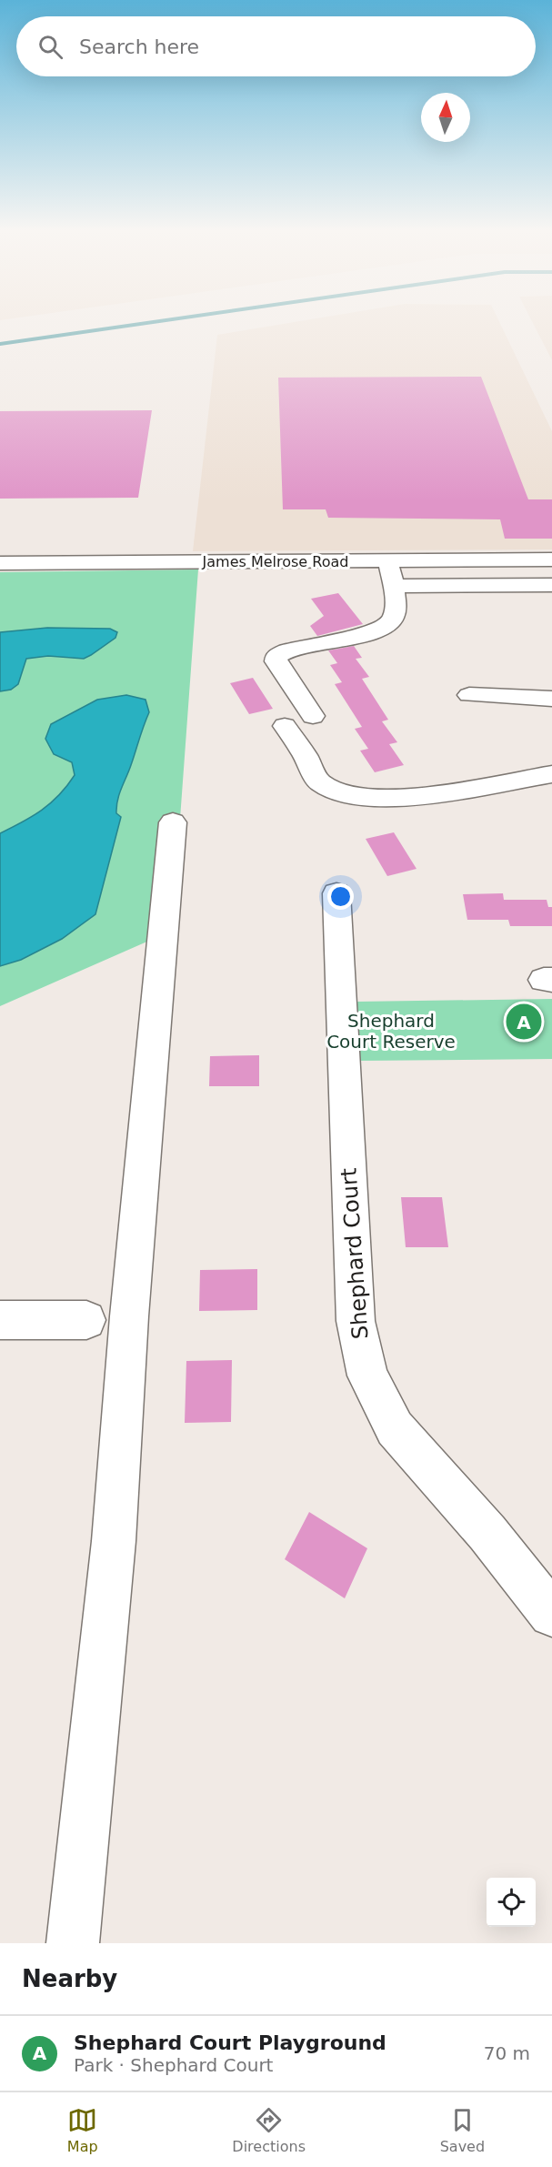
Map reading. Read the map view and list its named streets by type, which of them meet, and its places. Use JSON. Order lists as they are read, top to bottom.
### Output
{
  "streets": {
    "street": ["James Melrose Road", "Shephard Court"]
  },
  "parks": ["Shephard Court Reserve"],
  "north": "top",
  "page": {
    "search": "Search here",
    "pins": "A",
    "heading": "Nearby",
    "list": [
      {
        "mark": "A",
        "name": "Shephard Court Playground",
        "note": "Park · Shephard Court",
        "value": "70 m"
      }
    ],
    "nav": ["Map", "Directions", "Saved"]
  }
}
